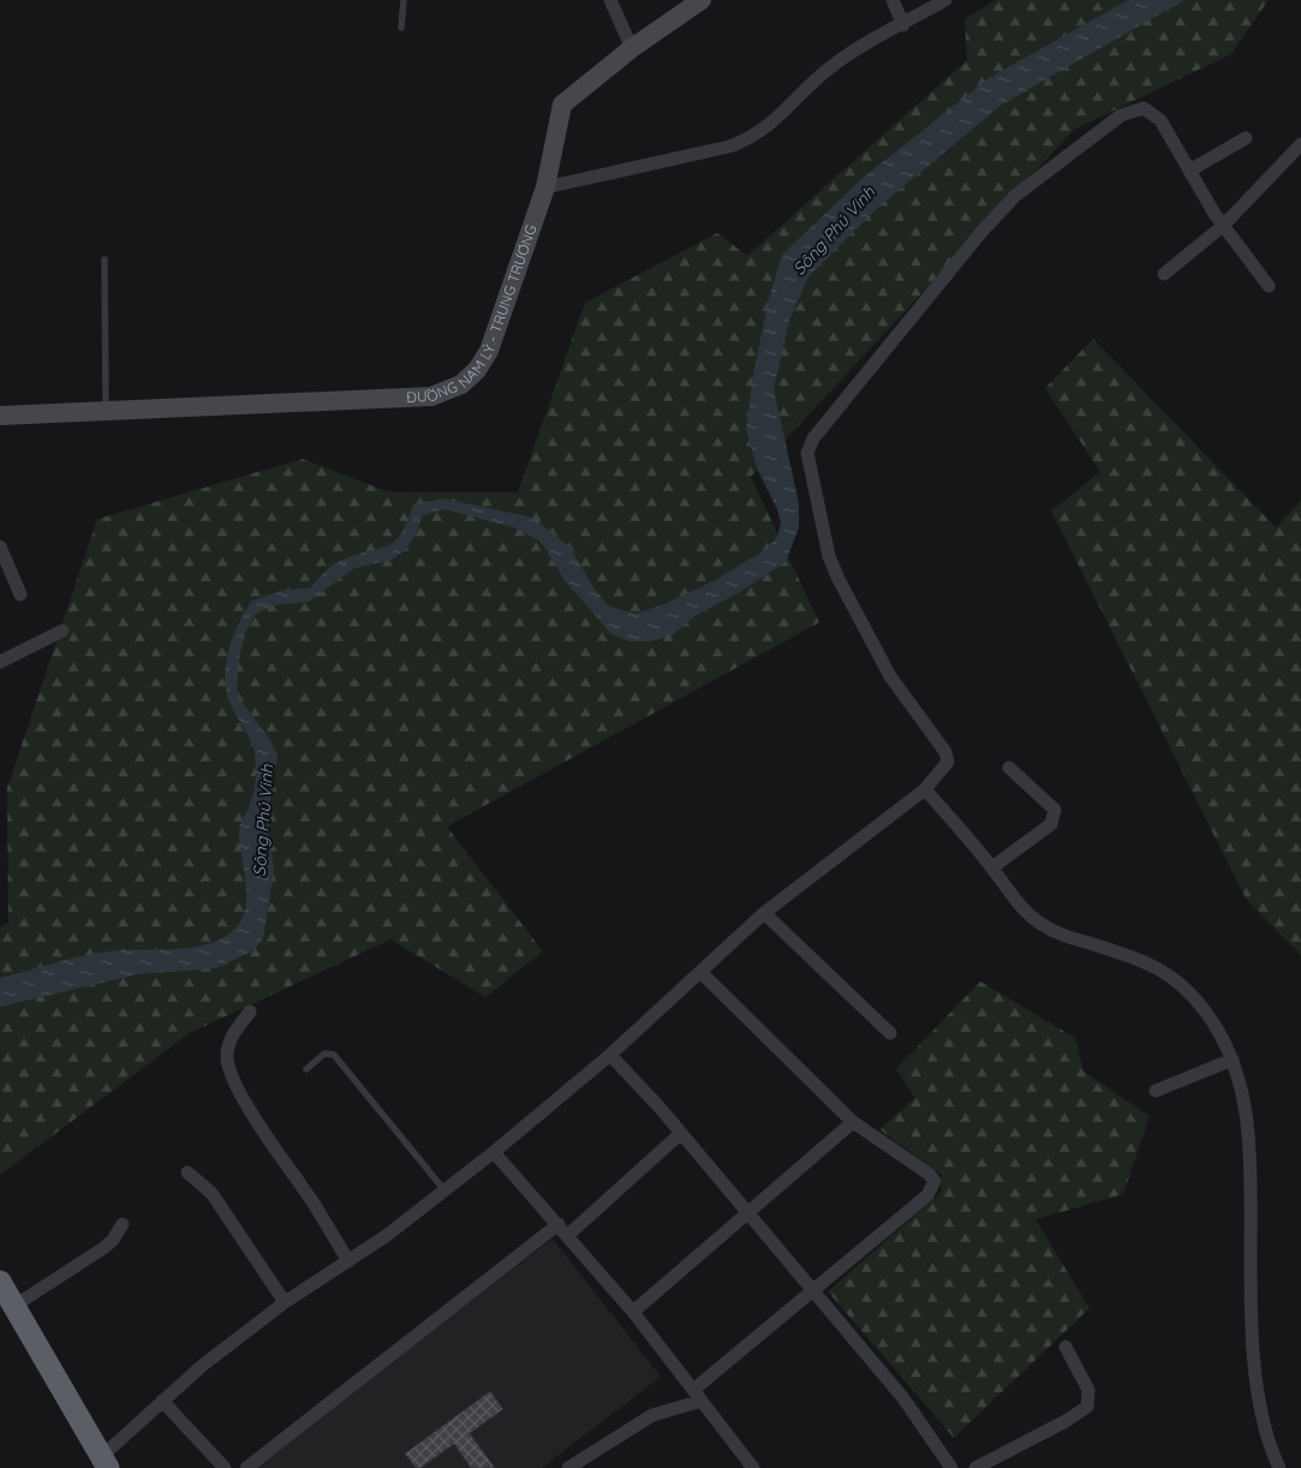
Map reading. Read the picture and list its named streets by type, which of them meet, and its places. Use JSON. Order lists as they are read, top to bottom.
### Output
{
  "streets": {
    "main road": ["ĐƯỜNG NAM LÝ - TRUNG TRƯƠNG"]
  },
  "water": ["Sông Phú Vinh"]
}
